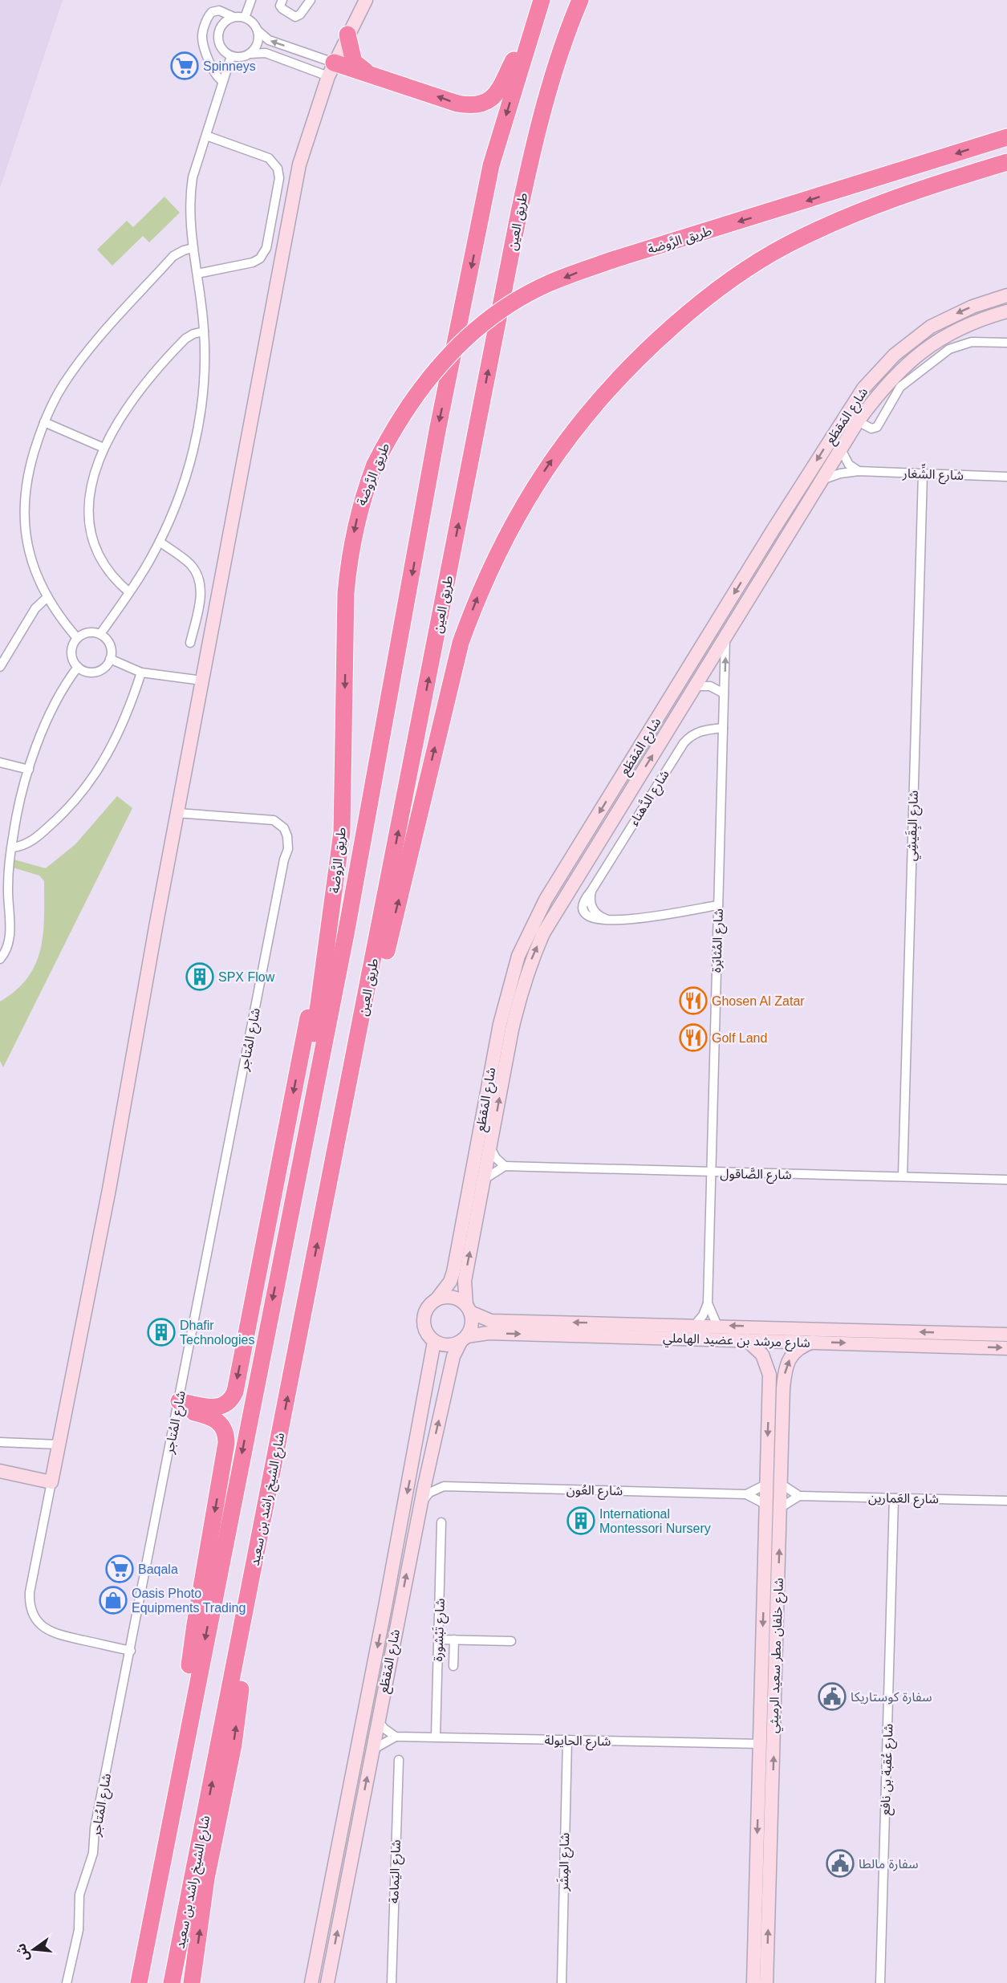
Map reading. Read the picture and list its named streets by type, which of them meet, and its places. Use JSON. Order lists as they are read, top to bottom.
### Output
{
  "streets": {
    "highway": ["طريق العين", "طريق الرَّوضة", "شارع الشيخ راشد بن سعيد"],
    "street": [
      "شارع المَقطَع",
      "شارع الشِّغار",
      "شارع الدَّهناء",
      "شارع البِقَيشِي",
      "شارع المُثابَرة",
      "شارع المُتاجر",
      "شارع الصَّاقول",
      "شارع مرشد بن عضيد الهاملي",
      "شارع العُون",
      "شارع العَمارين",
      "شارع تَبْشورة",
      "شارع خلفان مطر سعيد الرميثي",
      "شارع الحايولة",
      "شارع عُقبة بن نافع",
      "شارع المِشَر",
      "شارع اليَمامة"
    ]
  },
  "crossings": [
    ["طريق العين", "شارع الشيخ راشد بن سعيد"],
    ["شارع المَقطَع", "شارع الشِّغار"],
    ["شارع المَقطَع", "شارع المُثابَرة"],
    ["شارع المَقطَع", "شارع مرشد بن عضيد الهاملي"],
    ["شارع المَقطَع", "شارع الحايولة"],
    ["شارع الشِّغار", "شارع البِقَيشِي"],
    ["شارع الدَّهناء", "شارع المُثابَرة"],
    ["شارع البِقَيشِي", "شارع الصَّاقول"],
    ["شارع المُثابَرة", "شارع الصَّاقول"],
    ["شارع المُثابَرة", "شارع مرشد بن عضيد الهاملي"],
    ["شارع مرشد بن عضيد الهاملي", "شارع خلفان مطر سعيد الرميثي"],
    ["شارع العُون", "شارع خلفان مطر سعيد الرميثي"],
    ["شارع العَمارين", "شارع عُقبة بن نافع"],
    ["شارع تَبْشورة", "شارع الحايولة"],
    ["شارع خلفان مطر سعيد الرميثي", "شارع الحايولة"],
    ["شارع الحايولة", "شارع المِشَر"]
  ],
  "places": {
    "supermarket": ["Spinneys", "Baqala"],
    "building": ["SPX Flow", "Dhafir Technologies", "International Montessori Nursery"],
    "restaurant": ["Ghosen Al Zatar", "Golf Land"],
    "shop": ["Oasis Photo Equipments Trading"],
    "public building": ["سفارة كوستاريكا", "سفارة مالطا"]
  },
  "north": "left"
}
